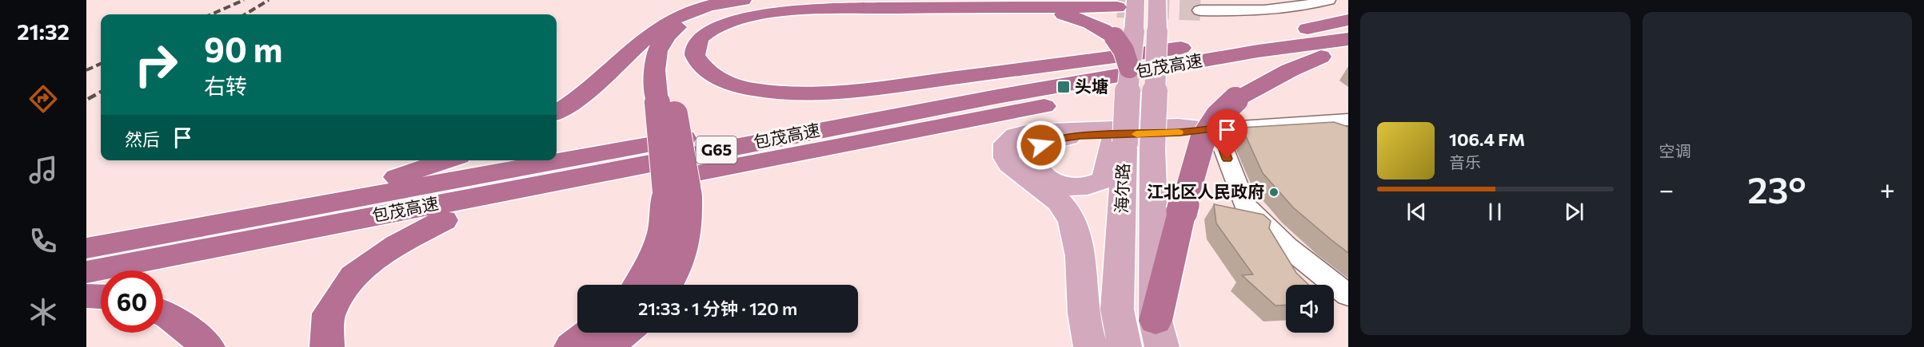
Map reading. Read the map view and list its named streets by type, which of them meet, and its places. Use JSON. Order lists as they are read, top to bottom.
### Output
{
  "streets": {
    "highway": ["包茂高速", "G65"],
    "main road": ["海尔路"]
  },
  "places": {
    "transit": ["头塘"],
    "other": ["江北区人民政府"]
  },
  "page": {
    "tabs": "21:32",
    "tile": "空调",
    "turn": ["90 m", "右转"],
    "then": "然后",
    "song": ["106.4 FM", "音乐"],
    "heat": ["−", "23°", "+"],
    "limit": "60",
    "trip": "21:33 · 1 分钟 · 120 m"
  }
}
